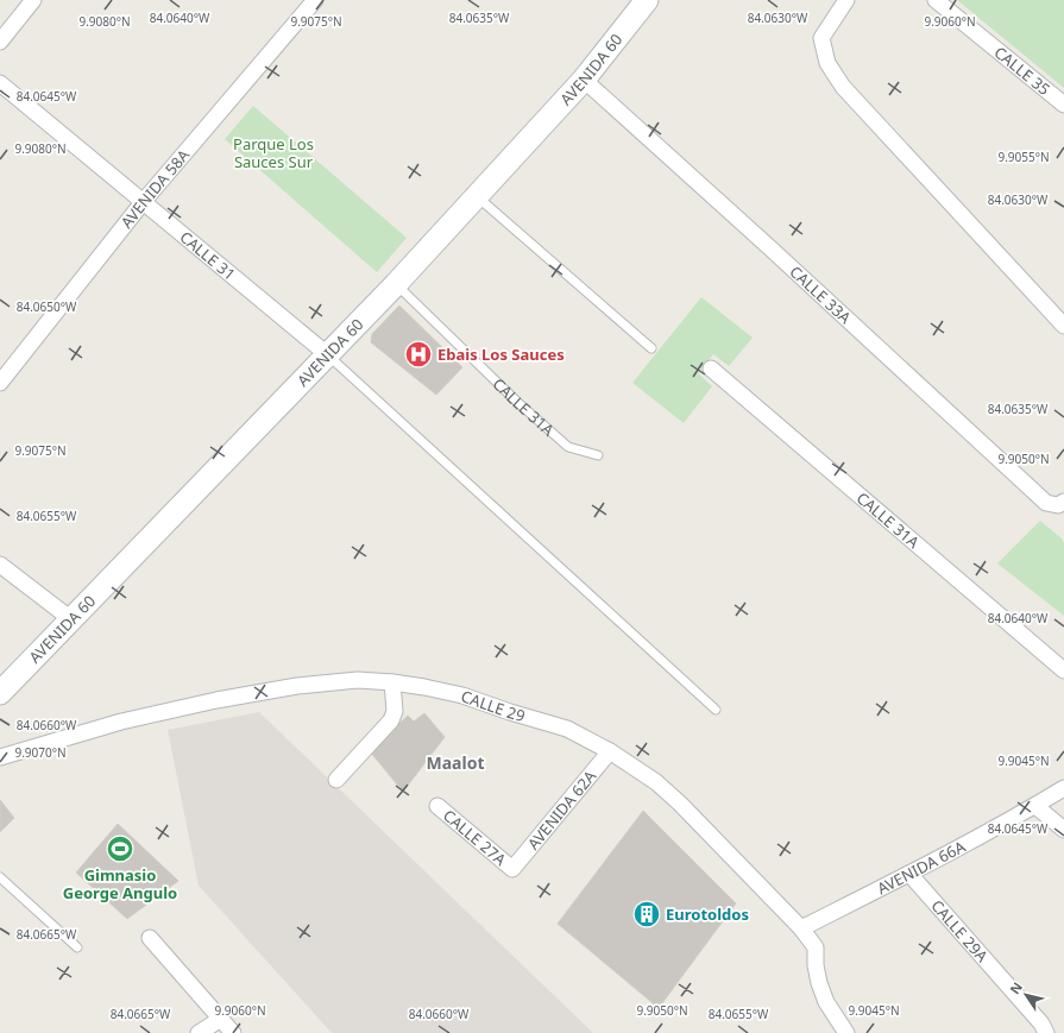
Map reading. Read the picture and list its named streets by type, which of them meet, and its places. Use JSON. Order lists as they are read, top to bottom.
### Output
{
  "streets": {
    "street": [
      "AVENIDA 60",
      "CALLE 35",
      "AVENIDA 58A",
      "CALLE 31",
      "CALLE 33A",
      "CALLE 31A",
      "CALLE 29",
      "AVENIDA 62A",
      "CALLE 27A",
      "AVENIDA 66A",
      "CALLE 29A"
    ]
  },
  "crossings": [
    ["AVENIDA 60", "CALLE 31"],
    ["AVENIDA 60", "CALLE 33A"],
    ["AVENIDA 60", "CALLE 31A"],
    ["AVENIDA 58A", "CALLE 31"],
    ["CALLE 29", "AVENIDA 62A"],
    ["CALLE 29", "AVENIDA 66A"],
    ["AVENIDA 62A", "CALLE 27A"],
    ["AVENIDA 66A", "CALLE 29A"]
  ],
  "districts": ["Maalot"],
  "parks": ["Parque Los Sauces Sur"],
  "places": {
    "hospital": ["Ebais Los Sauces"],
    "sports": ["Gimnasio George Angulo"],
    "building": ["Eurotoldos"]
  },
  "north": "top left",
  "coordinates": [
    "84.0640°W",
    "84.0635°W",
    "84.0630°W",
    "9.9080°N",
    "9.9075°N",
    "9.9060°N",
    "84.0645°W",
    "9.9055°N",
    "84.0650°W",
    "9.9050°N",
    "84.0655°W",
    "84.0660°W",
    "9.9070°N",
    "9.9045°N",
    "84.0665°W"
  ]
}
